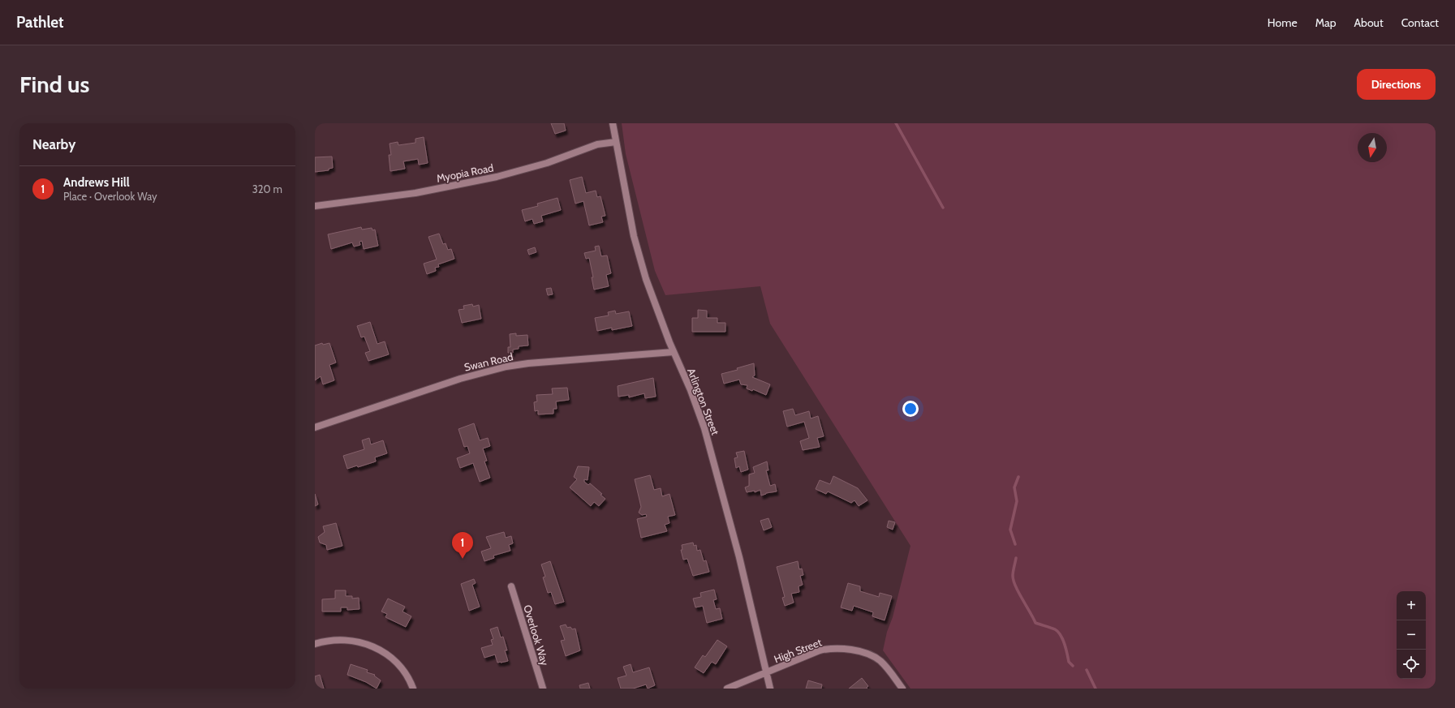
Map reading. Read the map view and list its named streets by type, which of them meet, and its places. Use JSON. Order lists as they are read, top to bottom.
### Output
{
  "streets": {
    "street": [
      "Myopia Road",
      "Swan Road",
      "Arlington Street",
      "Overlook Way",
      "High Street"
    ]
  },
  "crossings": [
    ["Myopia Road", "Arlington Street"],
    ["Swan Road", "Arlington Street"],
    ["Arlington Street", "High Street"]
  ],
  "north": "bottom",
  "page": {
    "header": "Pathlet",
    "nav": [
      "Home",
      "Map",
      "About",
      "Contact"
    ],
    "buttons": "Directions",
    "title": "Find us",
    "heading": "Nearby",
    "list": [
      {
        "mark": "1",
        "name": "Andrews Hill",
        "note": "Place · Overlook Way",
        "value": "320 m"
      }
    ],
    "pins": "1",
    "map_buttons": ["+", "−"]
  }
}
